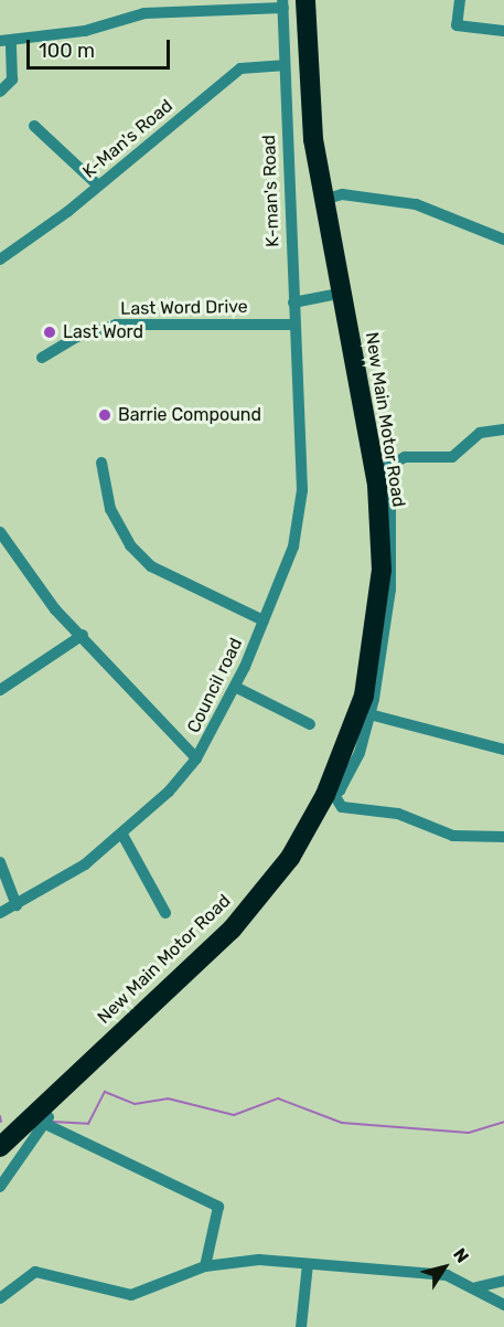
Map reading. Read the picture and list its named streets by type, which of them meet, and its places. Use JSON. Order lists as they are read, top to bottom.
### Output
{
  "streets": {
    "highway": ["New Main Motor Road"],
    "street": [
      "K-Man's Road",
      "K-man's Road",
      "Last Word Drive",
      "Council road"
    ]
  },
  "crossings": [
    ["K-Man's Road", "K-man's Road"],
    ["K-man's Road", "Last Word Drive"],
    ["K-man's Road", "New Main Motor Road"],
    ["K-man's Road", "Council road"]
  ],
  "places": ["Last Word", "Barrie Compound"],
  "scale_bar": "100 m",
  "north": "top right"
}
